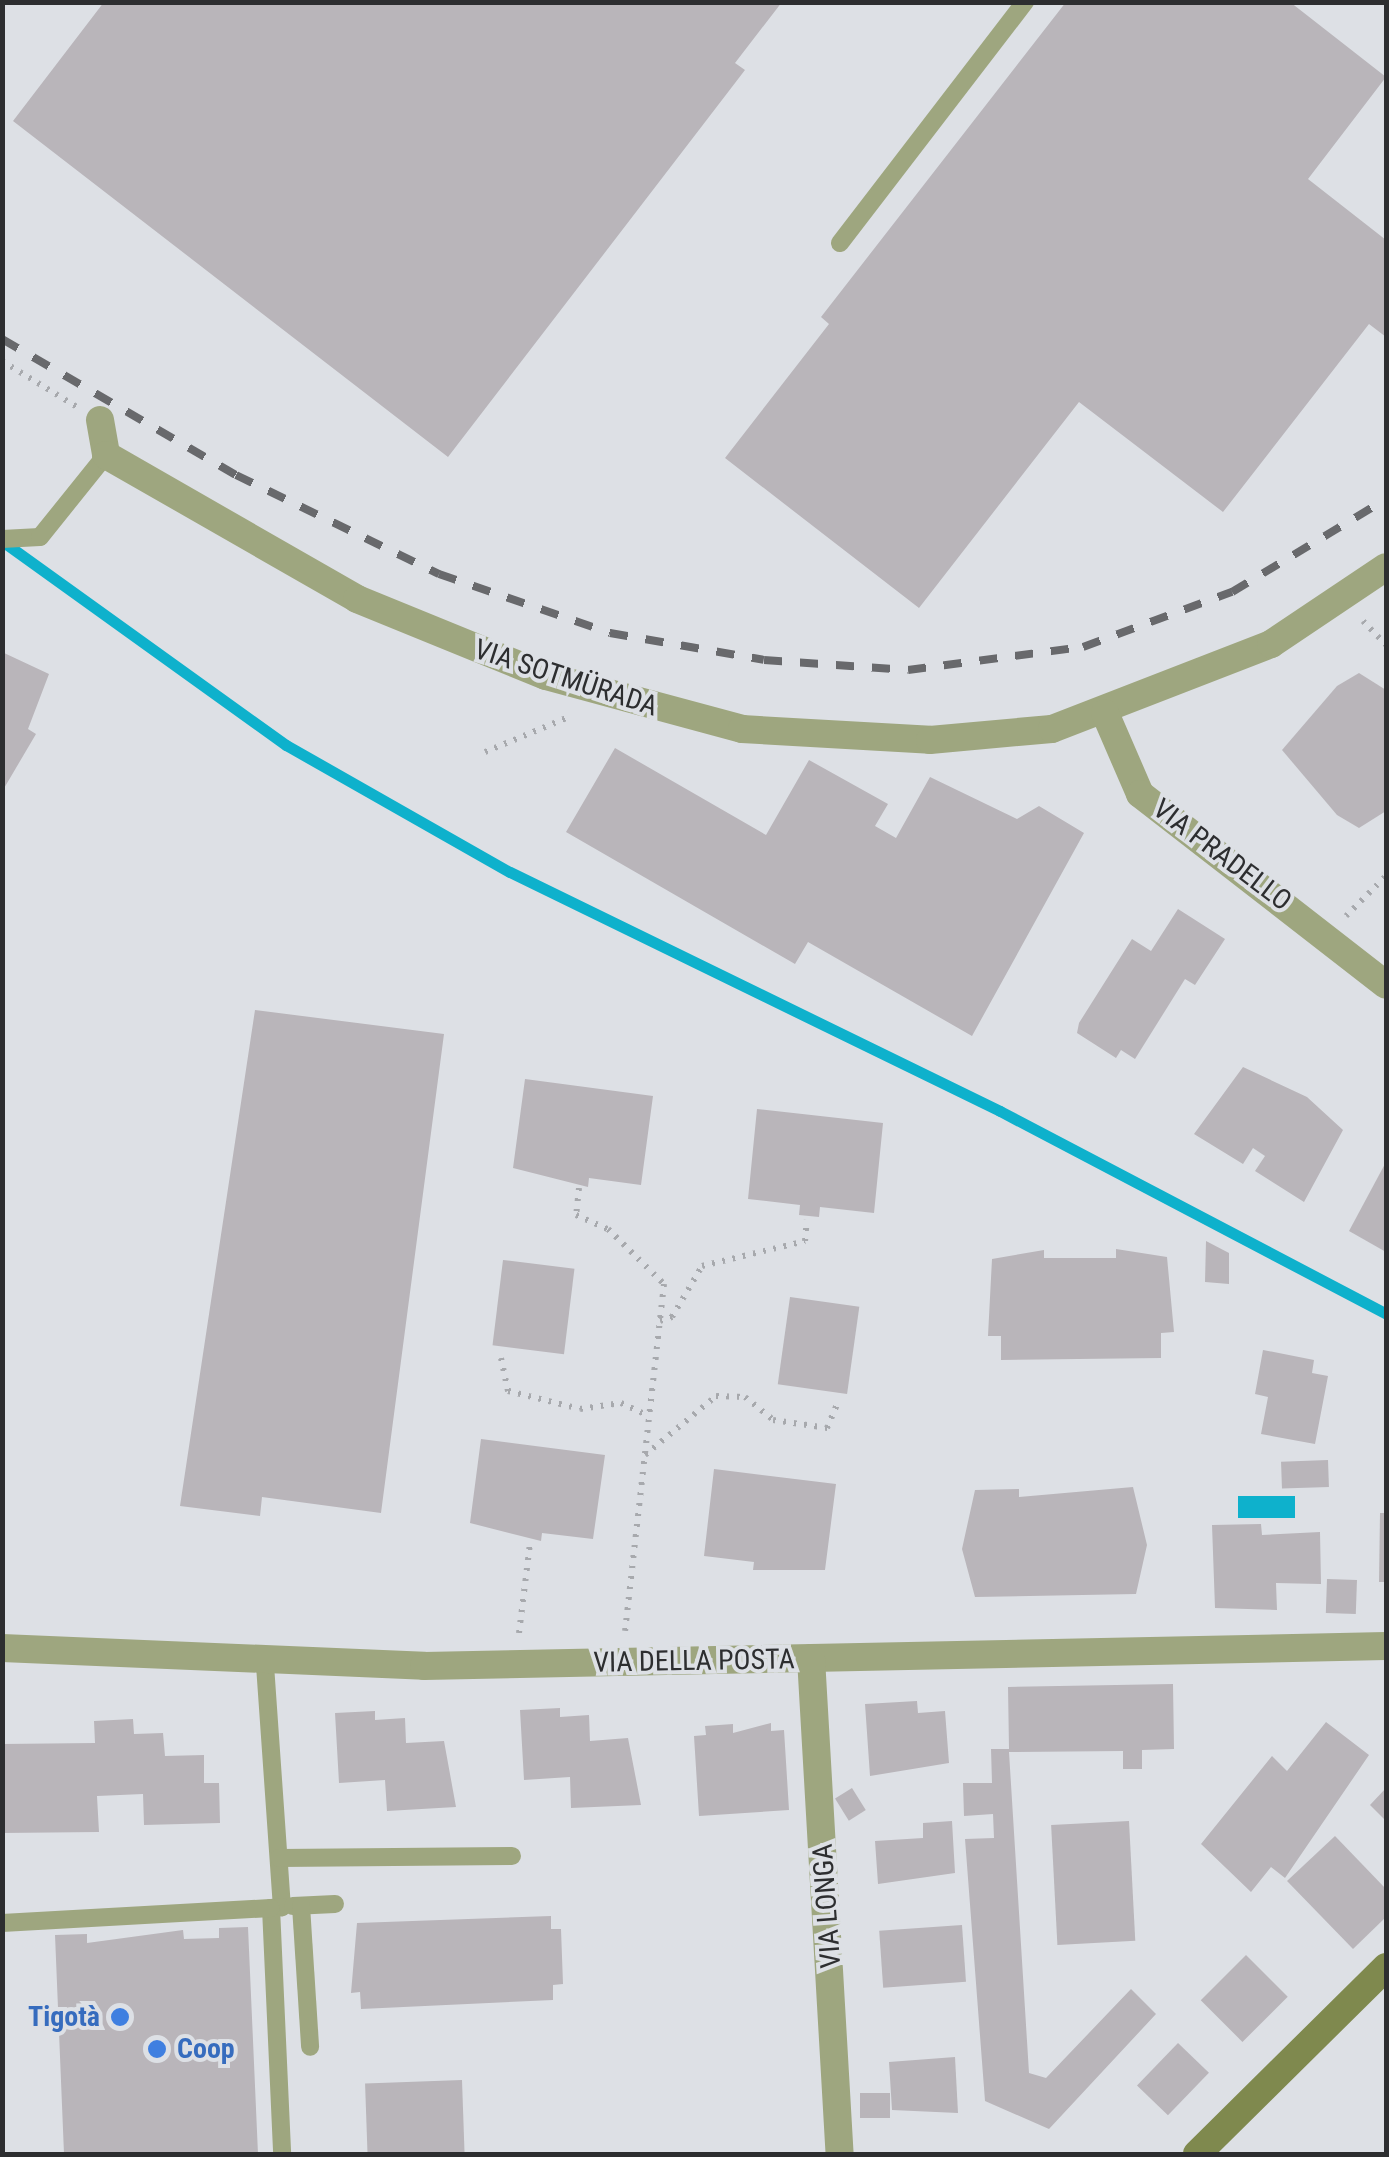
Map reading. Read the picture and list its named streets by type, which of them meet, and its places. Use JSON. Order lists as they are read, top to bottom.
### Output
{
  "streets": {
    "street": [
      "VIA SOTMÜRADA",
      "VIA PRADELLO",
      "VIA DELLA POSTA",
      "VIA LONGA"
    ]
  },
  "crossings": [
    ["VIA SOTMÜRADA", "VIA PRADELLO"],
    ["VIA DELLA POSTA", "VIA LONGA"]
  ],
  "places": ["Tigotà", "Coop"]
}
